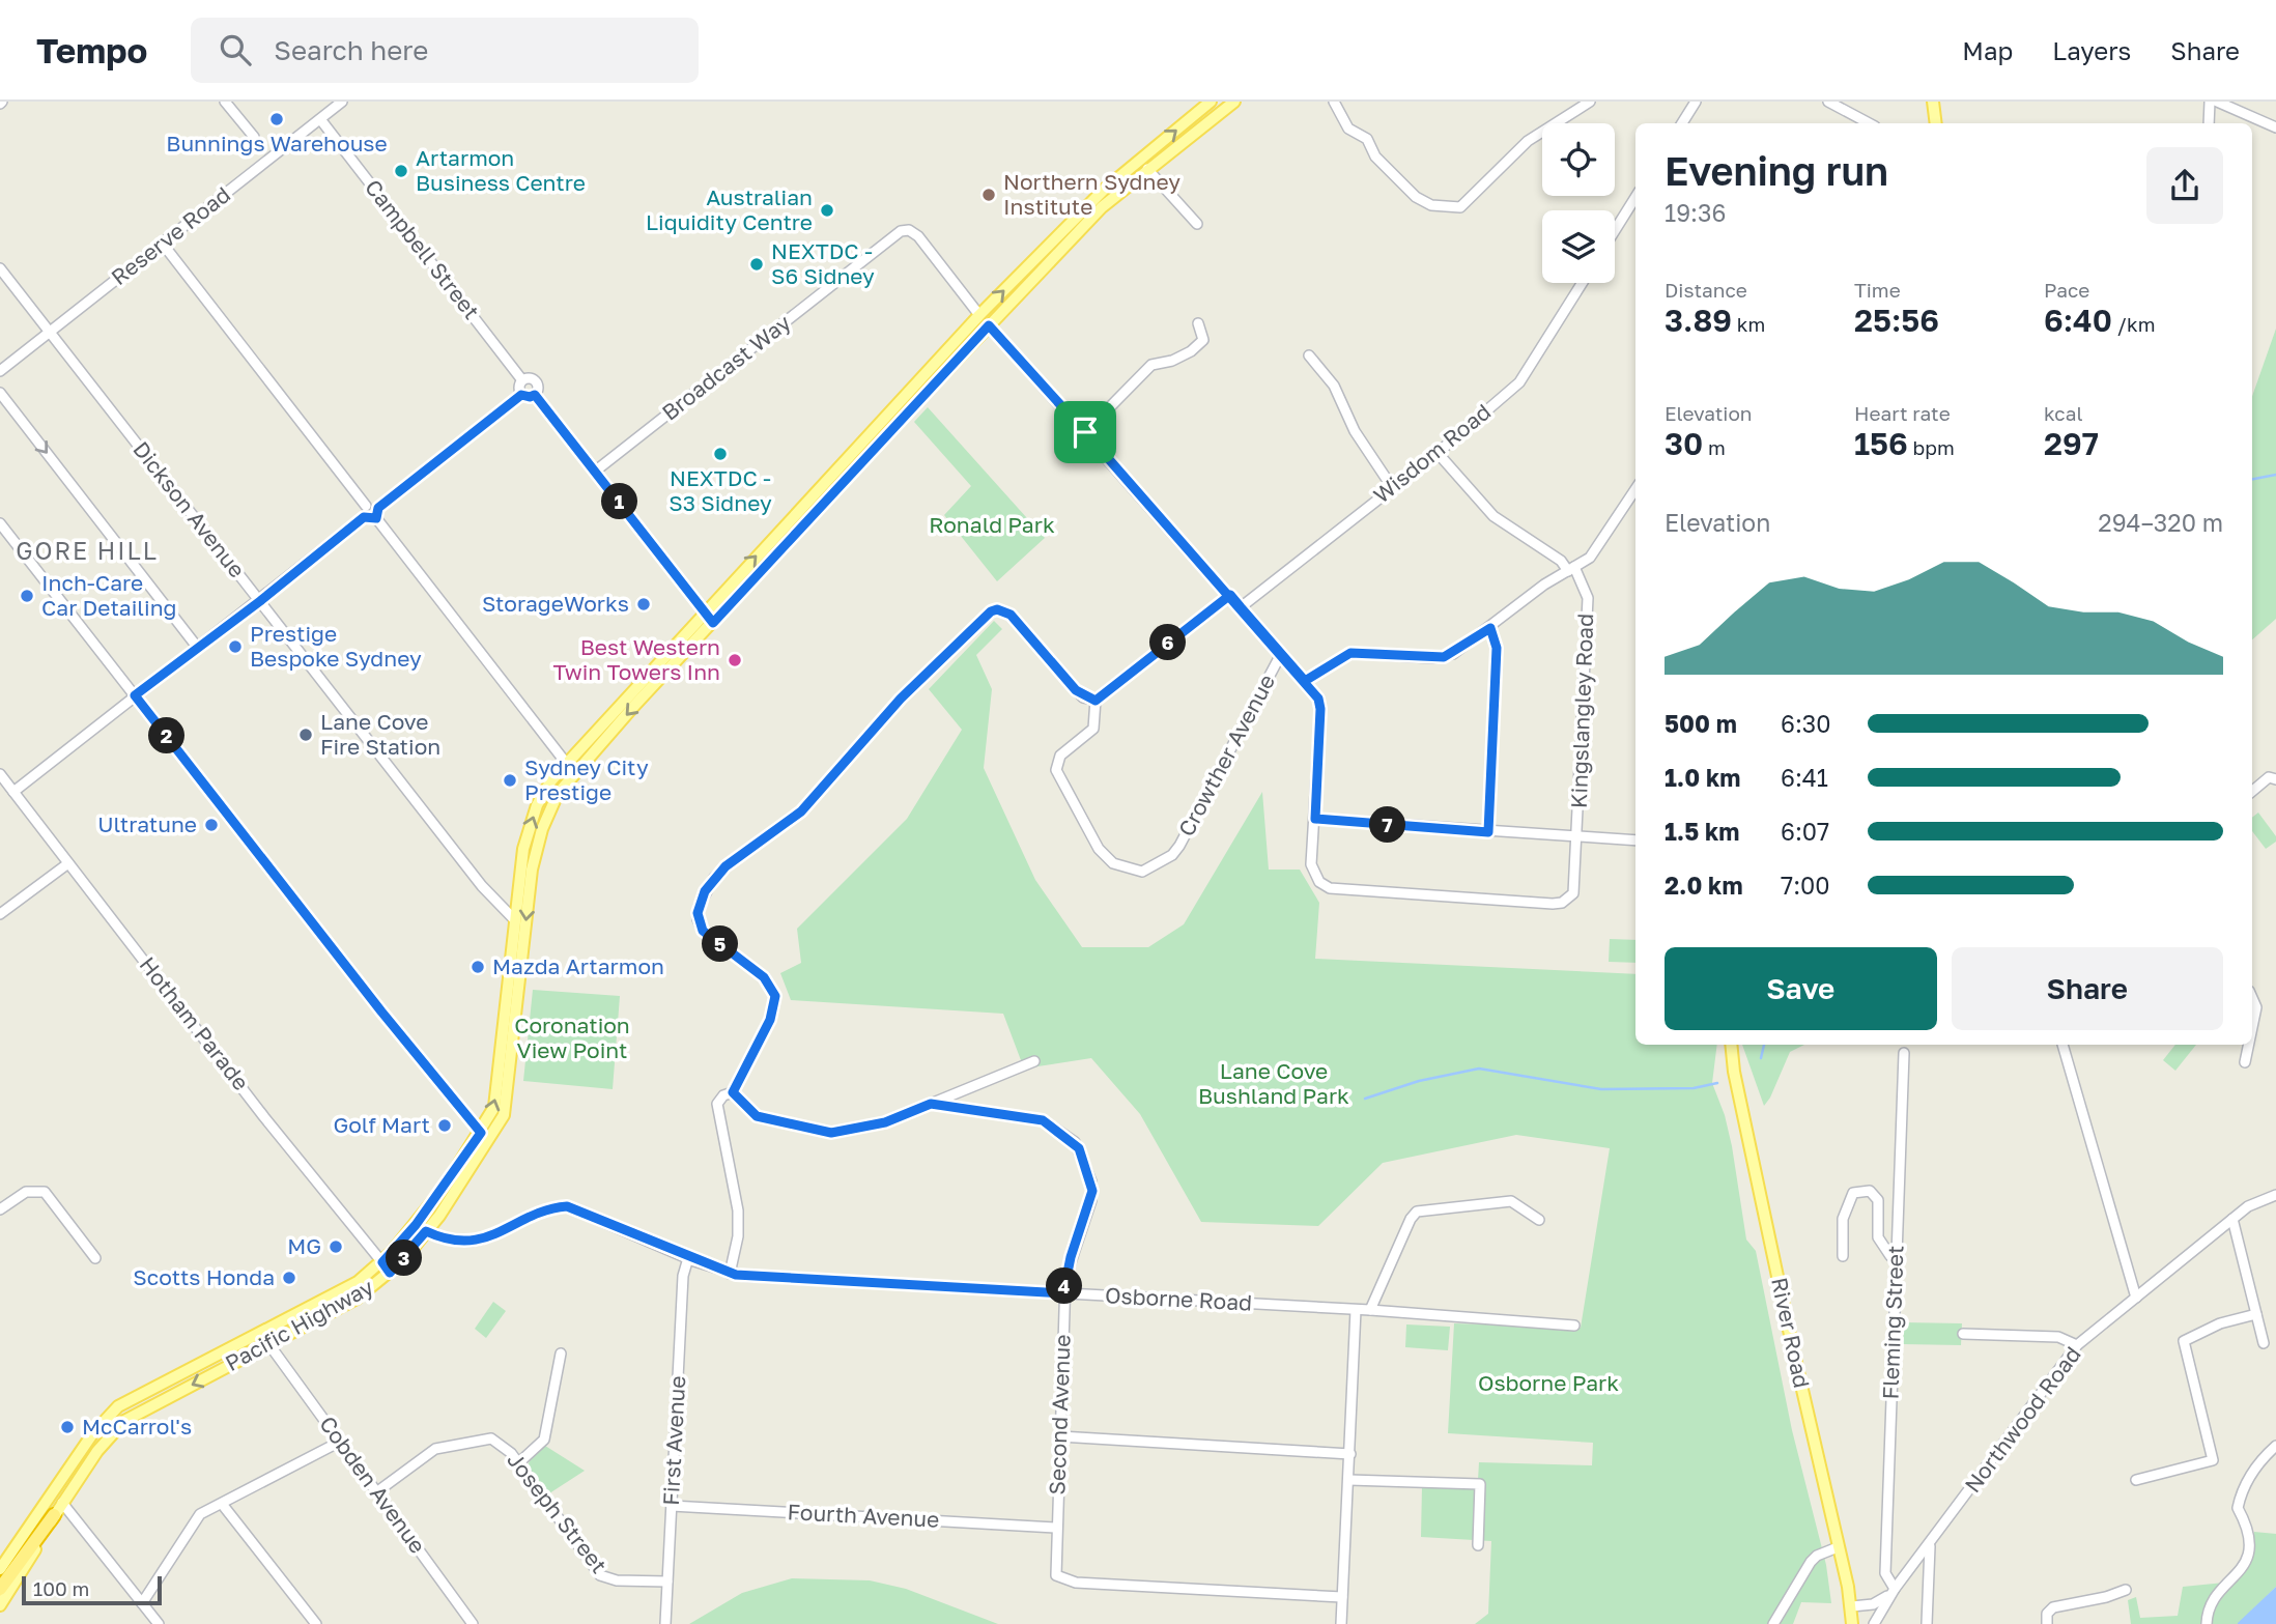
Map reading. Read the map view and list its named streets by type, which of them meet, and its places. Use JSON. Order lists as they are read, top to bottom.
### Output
{
  "streets": {
    "main road": ["Pacific Highway", "River Road"],
    "street": [
      "Reserve Road",
      "Campbell Street",
      "Broadcast Way",
      "Wisdom Road",
      "Dickson Avenue",
      "Kingslangley Road",
      "Crowther Avenue",
      "Hotham Parade",
      "Osborne Road",
      "Fleming Street",
      "Second Avenue",
      "Northwood Road",
      "First Avenue",
      "Cobden Avenue",
      "Joseph Street",
      "Fourth Avenue"
    ]
  },
  "crossings": [
    ["Reserve Road", "Campbell Street"],
    ["Reserve Road", "Dickson Avenue"],
    ["Broadcast Way", "Pacific Highway"],
    ["Dickson Avenue", "Pacific Highway"],
    ["Hotham Parade", "Pacific Highway"],
    ["Osborne Road", "Pacific Highway"],
    ["Osborne Road", "Second Avenue"],
    ["Osborne Road", "First Avenue"],
    ["Fleming Street", "Northwood Road"],
    ["Pacific Highway", "Cobden Avenue"],
    ["River Road", "Northwood Road"],
    ["Second Avenue", "Fourth Avenue"],
    ["First Avenue", "Joseph Street"],
    ["First Avenue", "Fourth Avenue"],
    ["Cobden Avenue", "Joseph Street"]
  ],
  "districts": ["GORE HILL"],
  "parks": [
    "Ronald Park",
    "Coronation View Point",
    "Lane Cove Bushland Park",
    "Osborne Park"
  ],
  "places": [
    "Bunnings Warehouse",
    "Artarmon Business Centre",
    "Northern Sydney Institute",
    "Australian Liquidity Centre",
    "NEXTDC - S6 Sidney",
    "NEXTDC - S3 Sidney",
    "Inch-Care Car Detailing",
    "StorageWorks",
    "Prestige Bespoke Sydney",
    "Best Western Twin Towers Inn",
    "Lane Cove Fire Station",
    "Sydney City Prestige",
    "Ultratune",
    "Mazda Artarmon",
    "Golf Mart",
    "MG",
    "Scotts Honda",
    "McCarrol's"
  ],
  "scale_bar": "100 m",
  "page": {
    "header": "Tempo",
    "search": "Search here",
    "nav": ["Map", "Layers", "Share"],
    "heading": ["Evening run", "19:36"],
    "stats": [
      ["Distance", "3.89 km"],
      ["Time", "25:56"],
      ["Pace", "6:40 /km"],
      ["Elevation", "30 m"],
      ["Heart rate", "156 bpm"],
      ["kcal", "297"]
    ],
    "pins": [
      "1",
      "6",
      "2",
      "7",
      "5",
      "3",
      "4"
    ],
    "chart": ["Elevation", "294–320 m"],
    "list": [
      {
        "name": "500 m",
        "note": "6:30"
      },
      {
        "name": "1.0 km",
        "note": "6:41"
      },
      {
        "name": "1.5 km",
        "note": "6:07"
      },
      {
        "name": "2.0 km",
        "note": "7:00"
      }
    ],
    "buttons": ["Save", "Share"],
    "scale": "100 m"
  }
}
